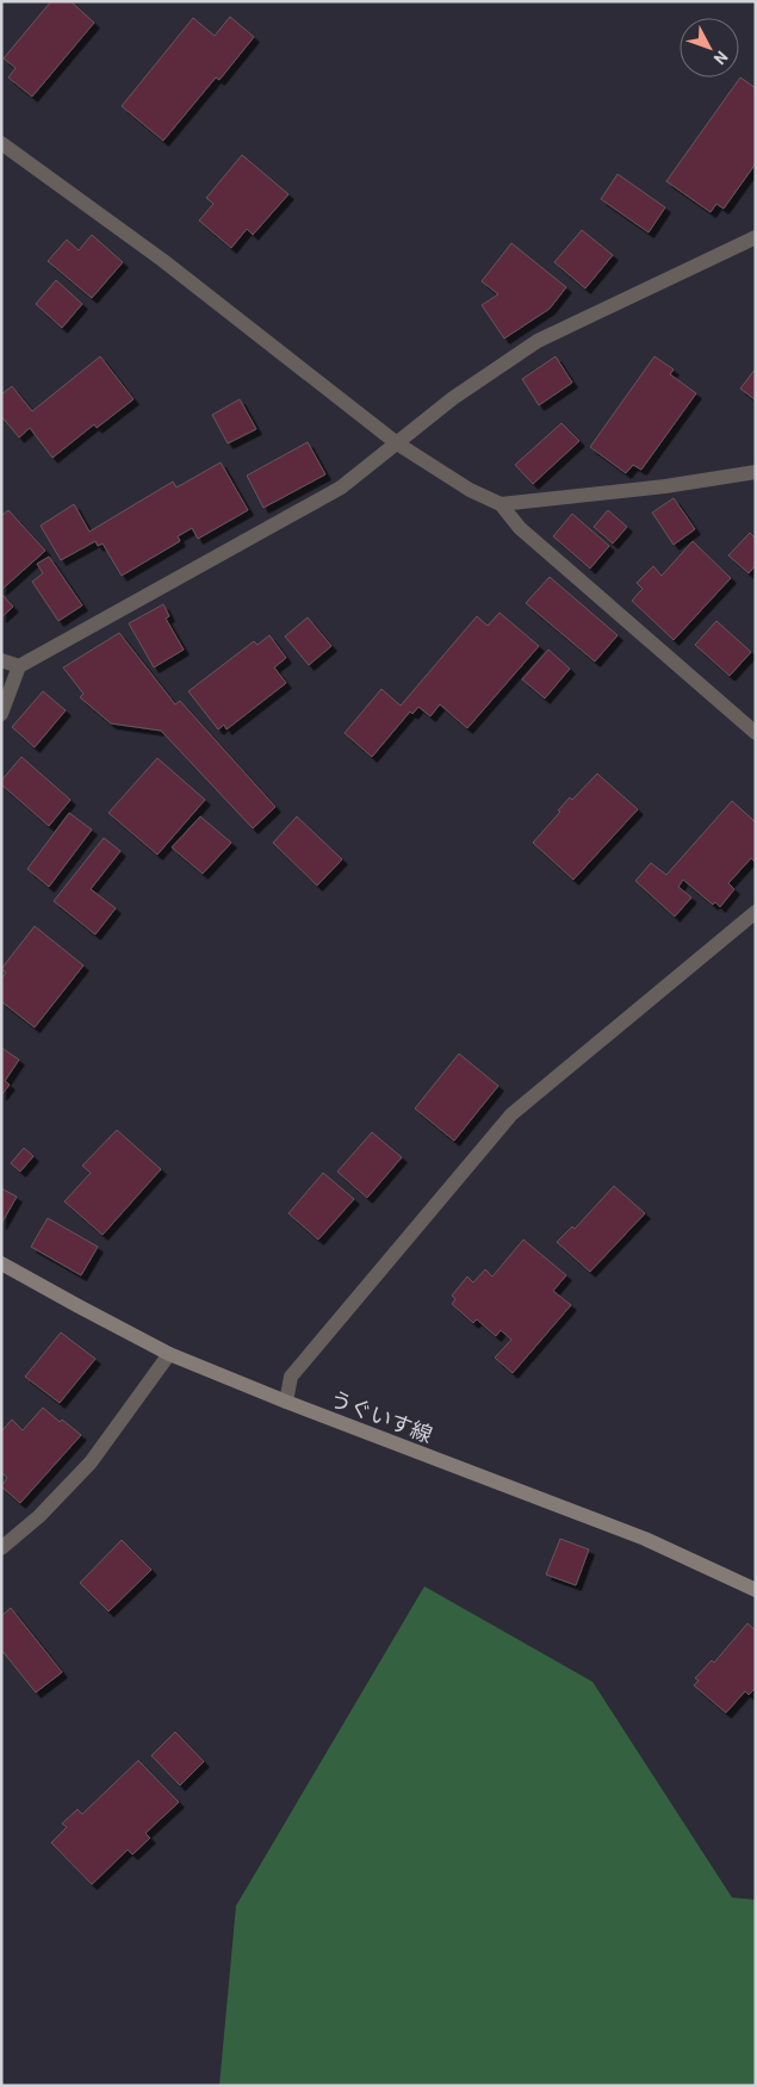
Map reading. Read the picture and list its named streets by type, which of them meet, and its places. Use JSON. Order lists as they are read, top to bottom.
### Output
{
  "streets": {
    "street": ["うぐいす線"]
  },
  "north": "bottom right"
}
